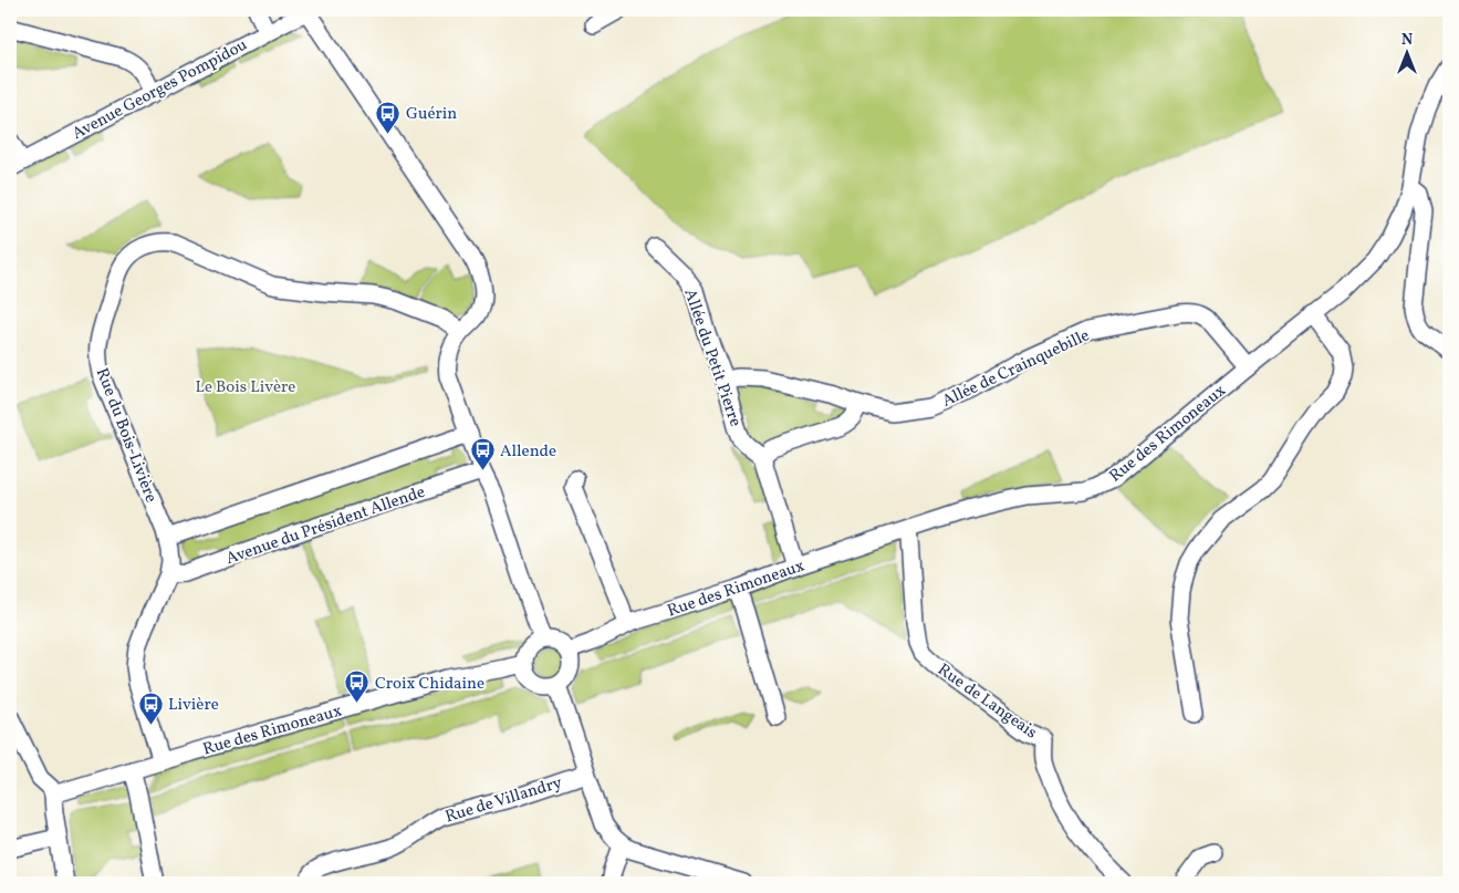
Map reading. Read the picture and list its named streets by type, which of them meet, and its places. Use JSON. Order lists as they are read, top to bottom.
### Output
{
  "streets": {
    "street": [
      "Avenue Georges Pompidou",
      "Allée du Petit Pierre",
      "Allée de Crainquebille",
      "Rue des Rimoneaux",
      "Rue du Bois-Livière",
      "Avenue du Président Allende",
      "Rue de Langeais",
      "Rue de Villandry"
    ]
  },
  "crossings": [
    ["Allée du Petit Pierre", "Allée de Crainquebille"],
    ["Allée de Crainquebille", "Rue des Rimoneaux"],
    ["Rue des Rimoneaux", "Rue du Bois-Livière"],
    ["Rue des Rimoneaux", "Rue de Langeais"],
    ["Rue du Bois-Livière", "Avenue du Président Allende"]
  ],
  "parks": ["Le Bois Livère"],
  "places": {
    "bus stop": [
      "Guérin",
      "Allende",
      "Croix Chidaine",
      "Livière"
    ]
  },
  "north": "top"
}
